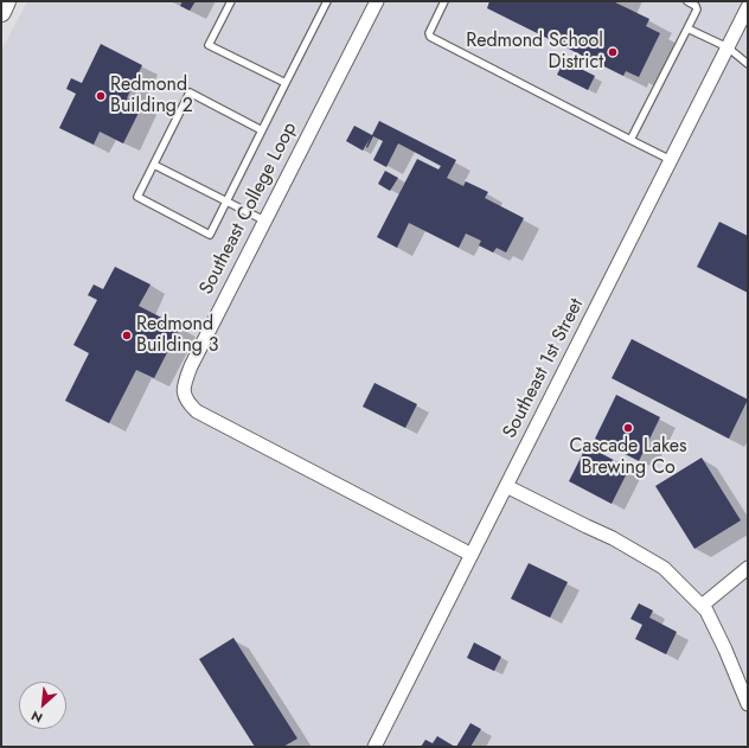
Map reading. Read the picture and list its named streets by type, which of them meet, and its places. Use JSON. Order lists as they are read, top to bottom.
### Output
{
  "streets": {
    "street": ["Southeast College Loop", "Southeast 1st Street"]
  },
  "crossings": [
    ["Southeast College Loop", "Southeast 1st Street"]
  ],
  "places": [
    "Redmond School District",
    "Redmond Building 2",
    "Redmond Building 3",
    "Cascade Lakes Brewing Co"
  ],
  "north": "bottom left"
}
